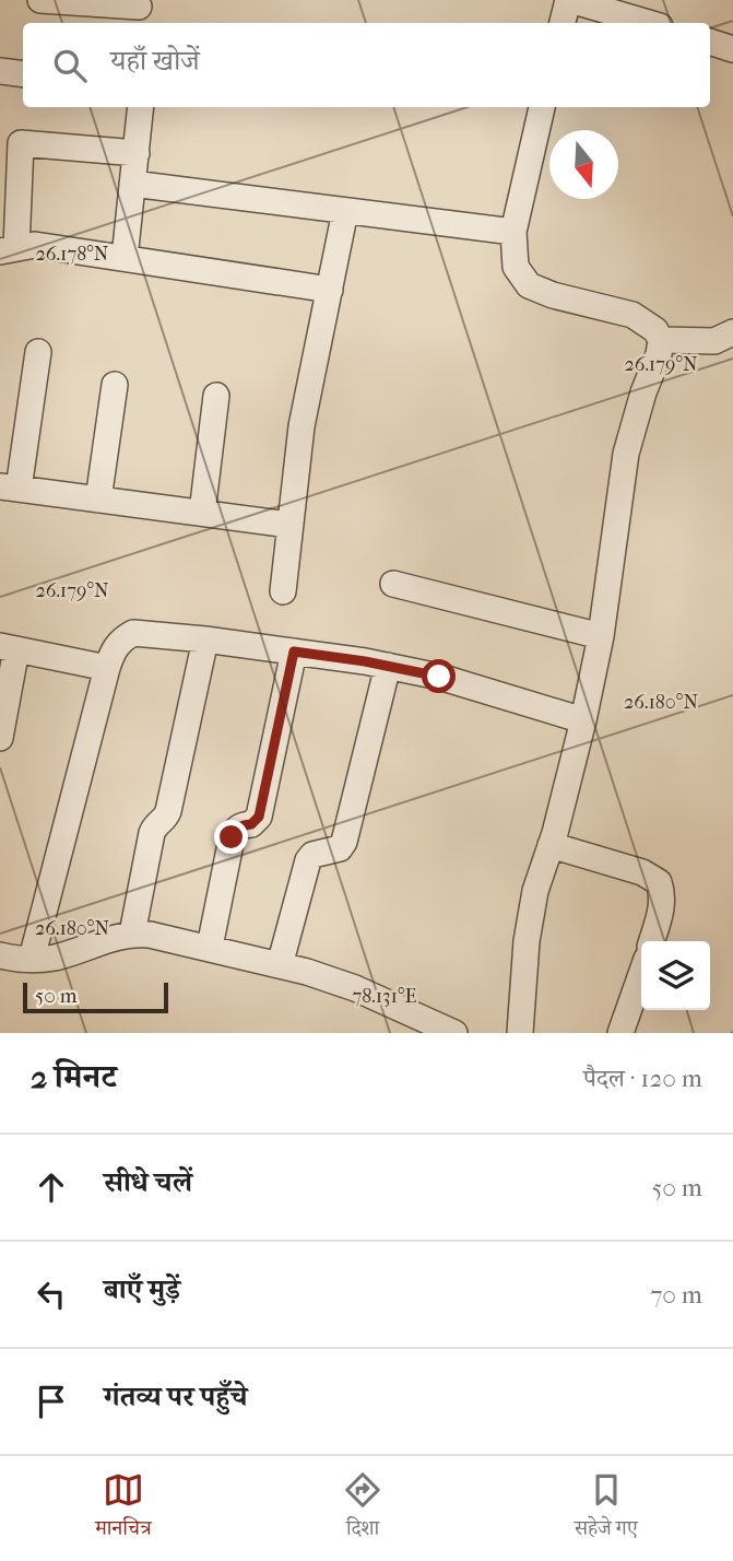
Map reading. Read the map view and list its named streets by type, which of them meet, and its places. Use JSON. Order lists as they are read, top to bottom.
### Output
{
  "scale_bar": "50 m",
  "north": "bottom",
  "page": {
    "search": "यहाँ खोजें",
    "scale": "50 m",
    "heading": ["2 मिनट", "पैदल · 120 m"],
    "list": [
      ["सीधे चलें", "50 m"],
      ["बाएँ मुड़ें", "70 m"],
      "गंतव्य पर पहुँचे"
    ],
    "nav": ["मानचित्र", "दिशा", "सहेजे गए"]
  },
  "coordinates": [
    "26.178°N",
    "26.179°N",
    "26.180°N",
    "78.131°E"
  ]
}
